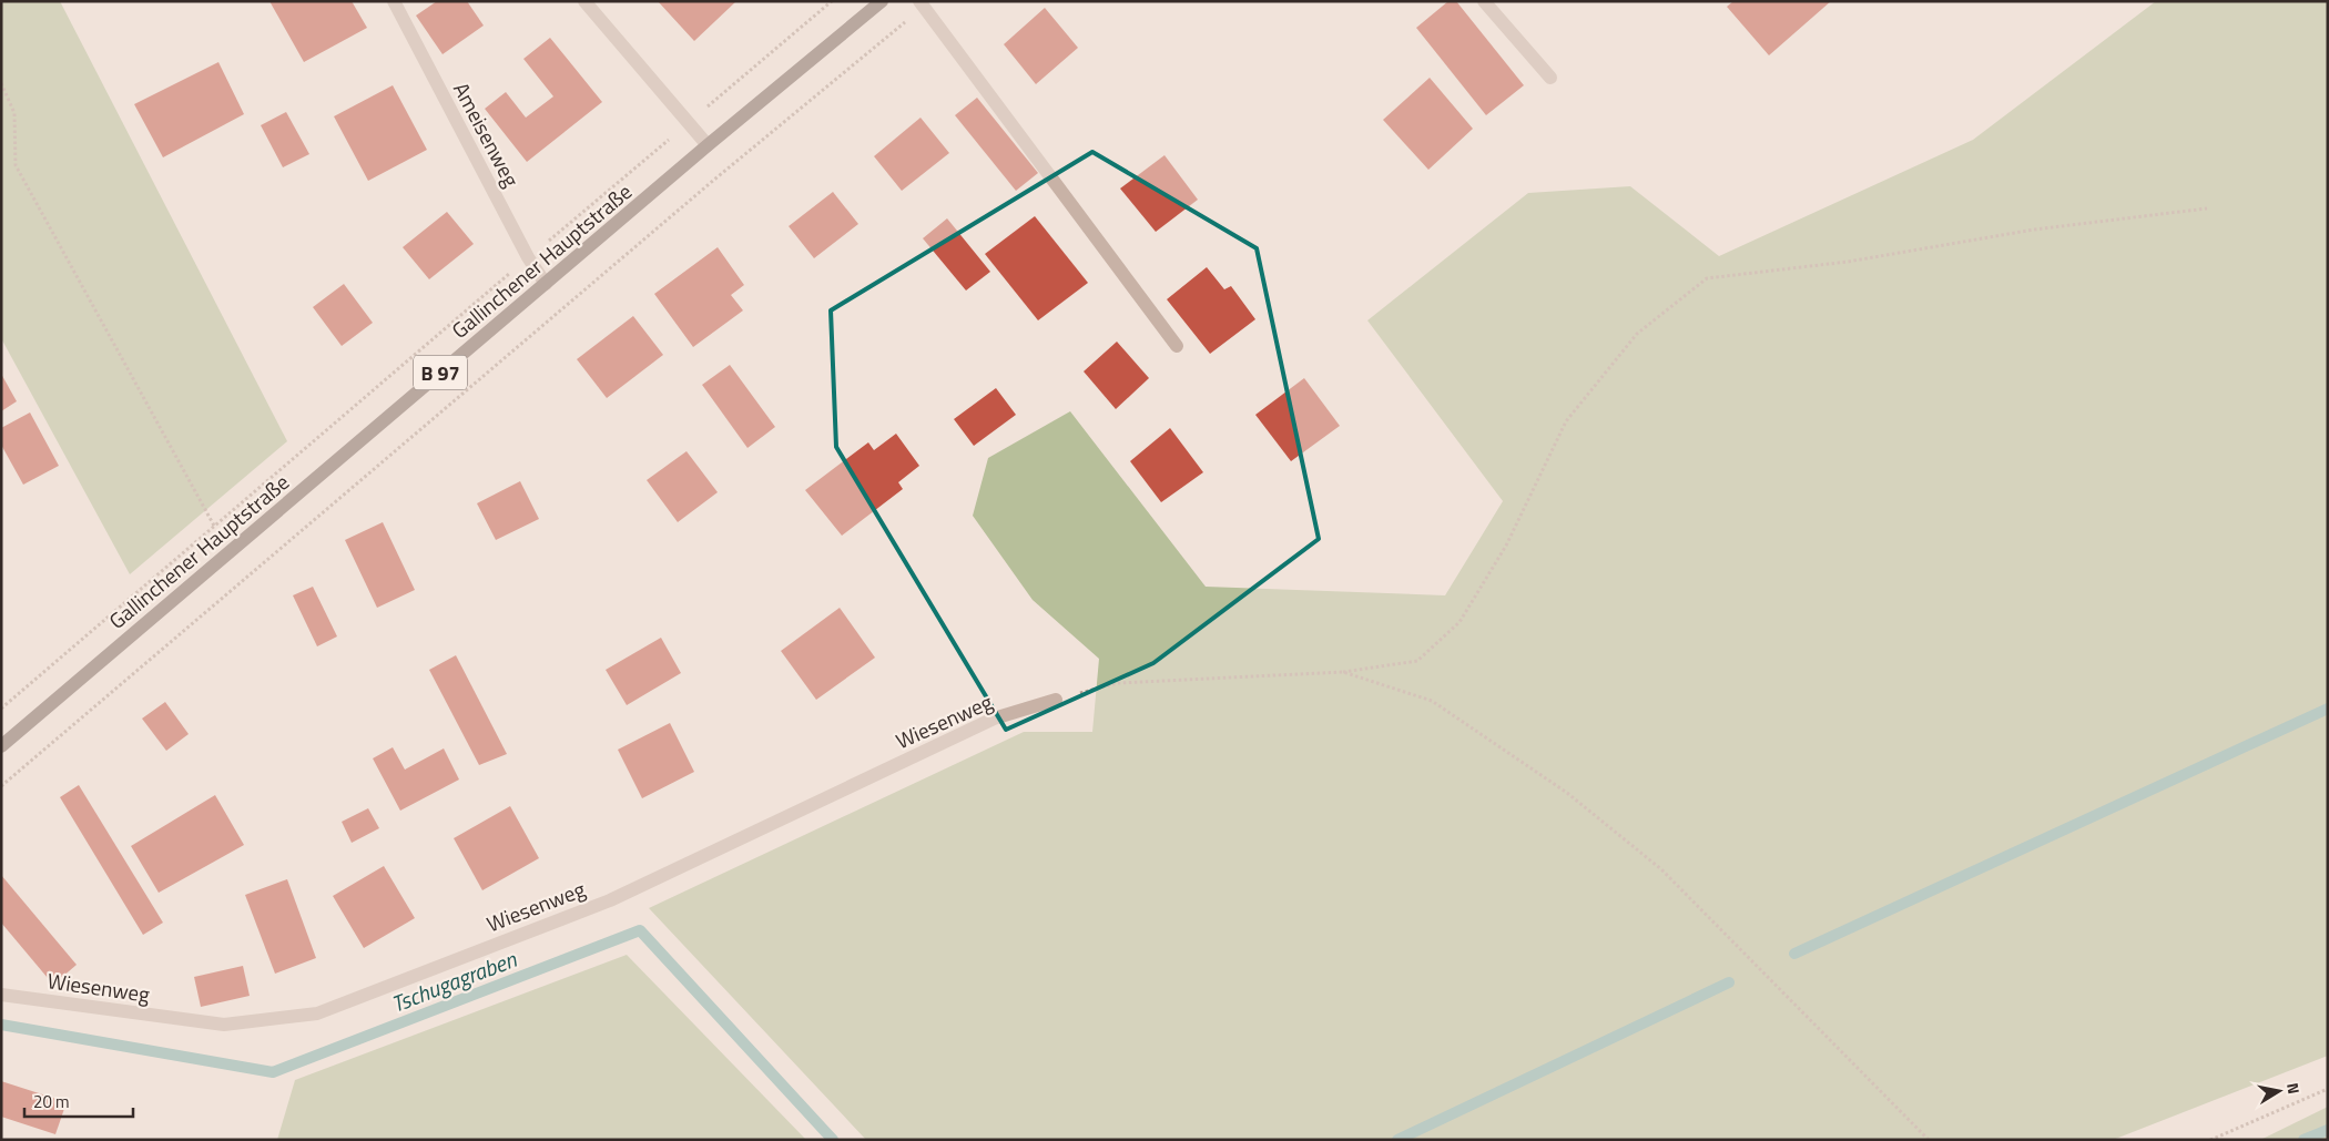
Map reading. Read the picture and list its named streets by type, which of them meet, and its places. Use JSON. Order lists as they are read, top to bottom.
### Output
{
  "streets": {
    "main road": ["Gallinchener Hauptstraße", "B 97"],
    "street": ["Ameisenweg", "Wiesenweg"]
  },
  "crossings": [
    ["Ameisenweg", "Gallinchener Hauptstraße"]
  ],
  "water": ["Tschugagraben"],
  "scale_bar": "20 m",
  "north": "right"
}
